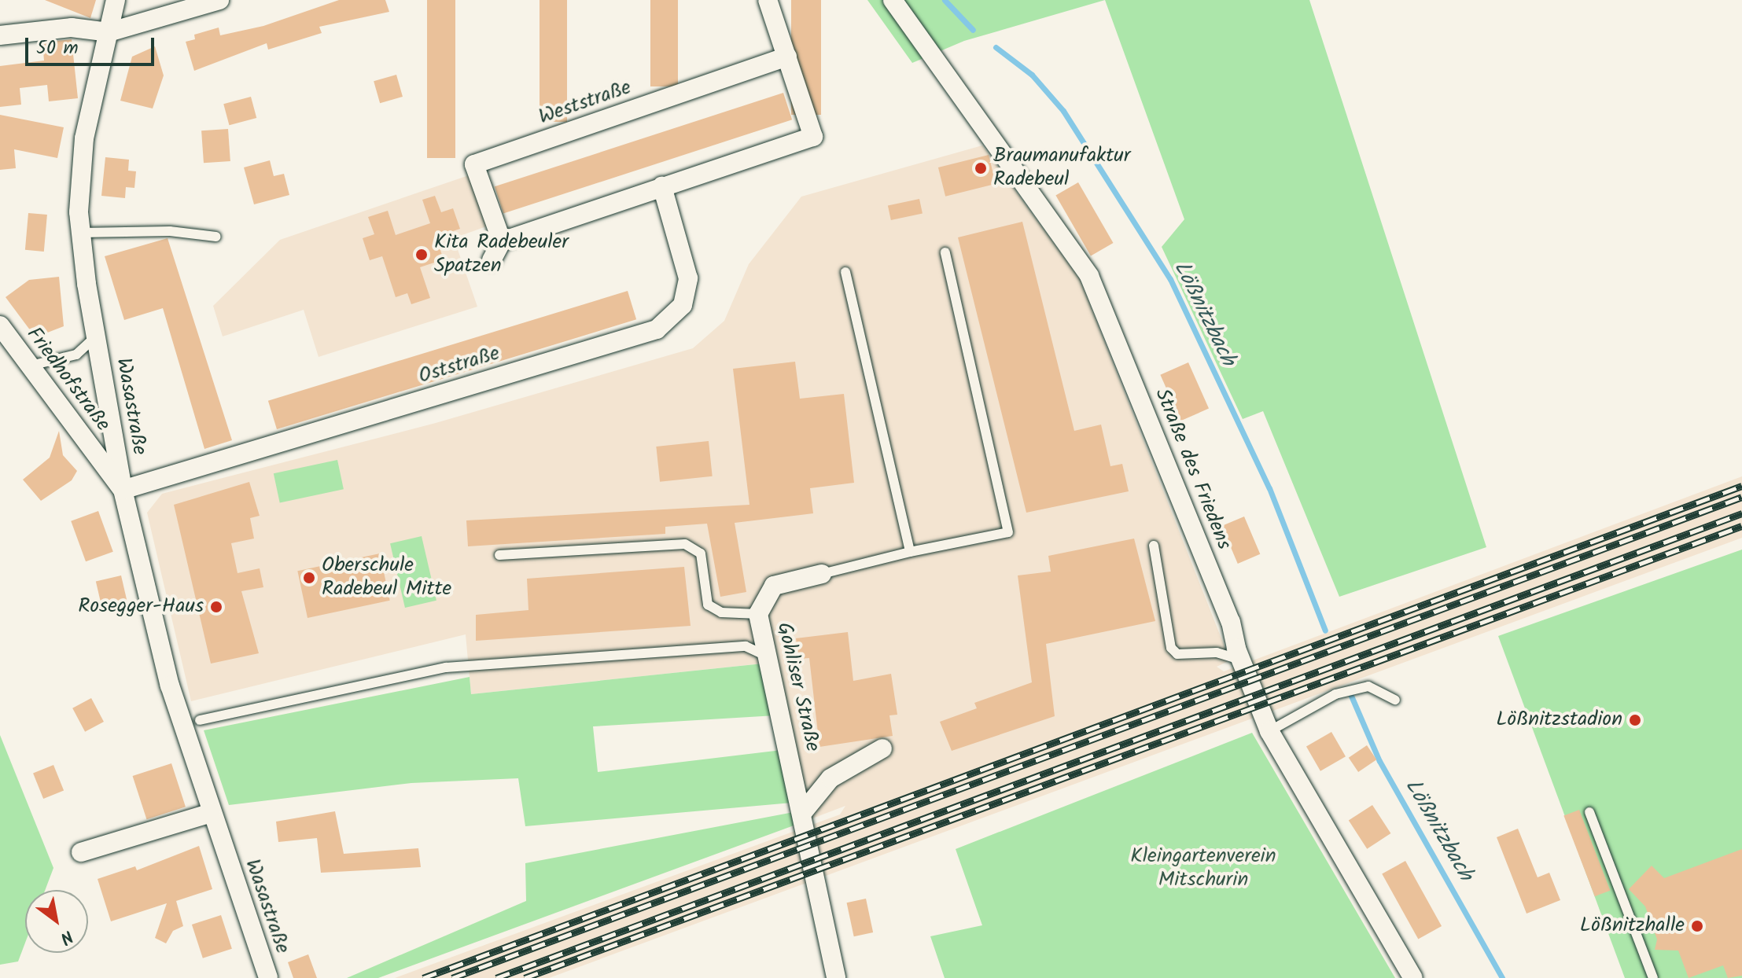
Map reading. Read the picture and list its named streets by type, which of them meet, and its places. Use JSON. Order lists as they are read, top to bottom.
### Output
{
  "streets": {
    "street": [
      "Weststraße",
      "Oststraße",
      "Friedhofstraße",
      "Wasastraße",
      "Straße des Friedens",
      "Gohliser Straße"
    ]
  },
  "crossings": [
    ["Oststraße", "Friedhofstraße"],
    ["Oststraße", "Wasastraße"],
    ["Friedhofstraße", "Wasastraße"]
  ],
  "water": ["Lößnitzbach"],
  "parks": ["Kleingartenverein Mitschurin"],
  "places": [
    "Braumanufaktur Radebeul",
    "Kita Radebeuler Spatzen",
    "Oberschule Radebeul Mitte",
    "Rosegger-Haus",
    "Lößnitzstadion",
    "Lößnitzhalle"
  ],
  "scale_bar": "50 m",
  "north": "bottom right"
}
